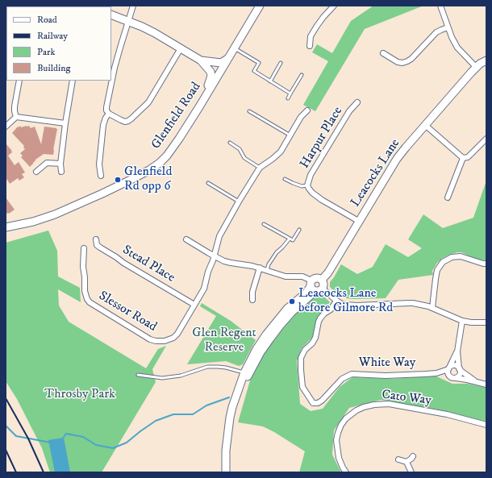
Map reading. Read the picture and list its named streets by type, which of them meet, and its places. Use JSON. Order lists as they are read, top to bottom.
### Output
{
  "streets": {
    "street": [
      "Glenfield Road",
      "Harpur Place",
      "Leacocks Lane",
      "Stead Place",
      "Slessor Road",
      "White Way",
      "Cato Way"
    ]
  },
  "crossings": [
    ["Stead Place", "Slessor Road"]
  ],
  "parks": ["Glen Regent Reserve", "Throsby Park"],
  "places": ["Glenfield Rd opp 6", "Leacocks Lane before Gilmore Rd"],
  "legend": [
    "Road",
    "Railway",
    "Park",
    "Building"
  ]
}
